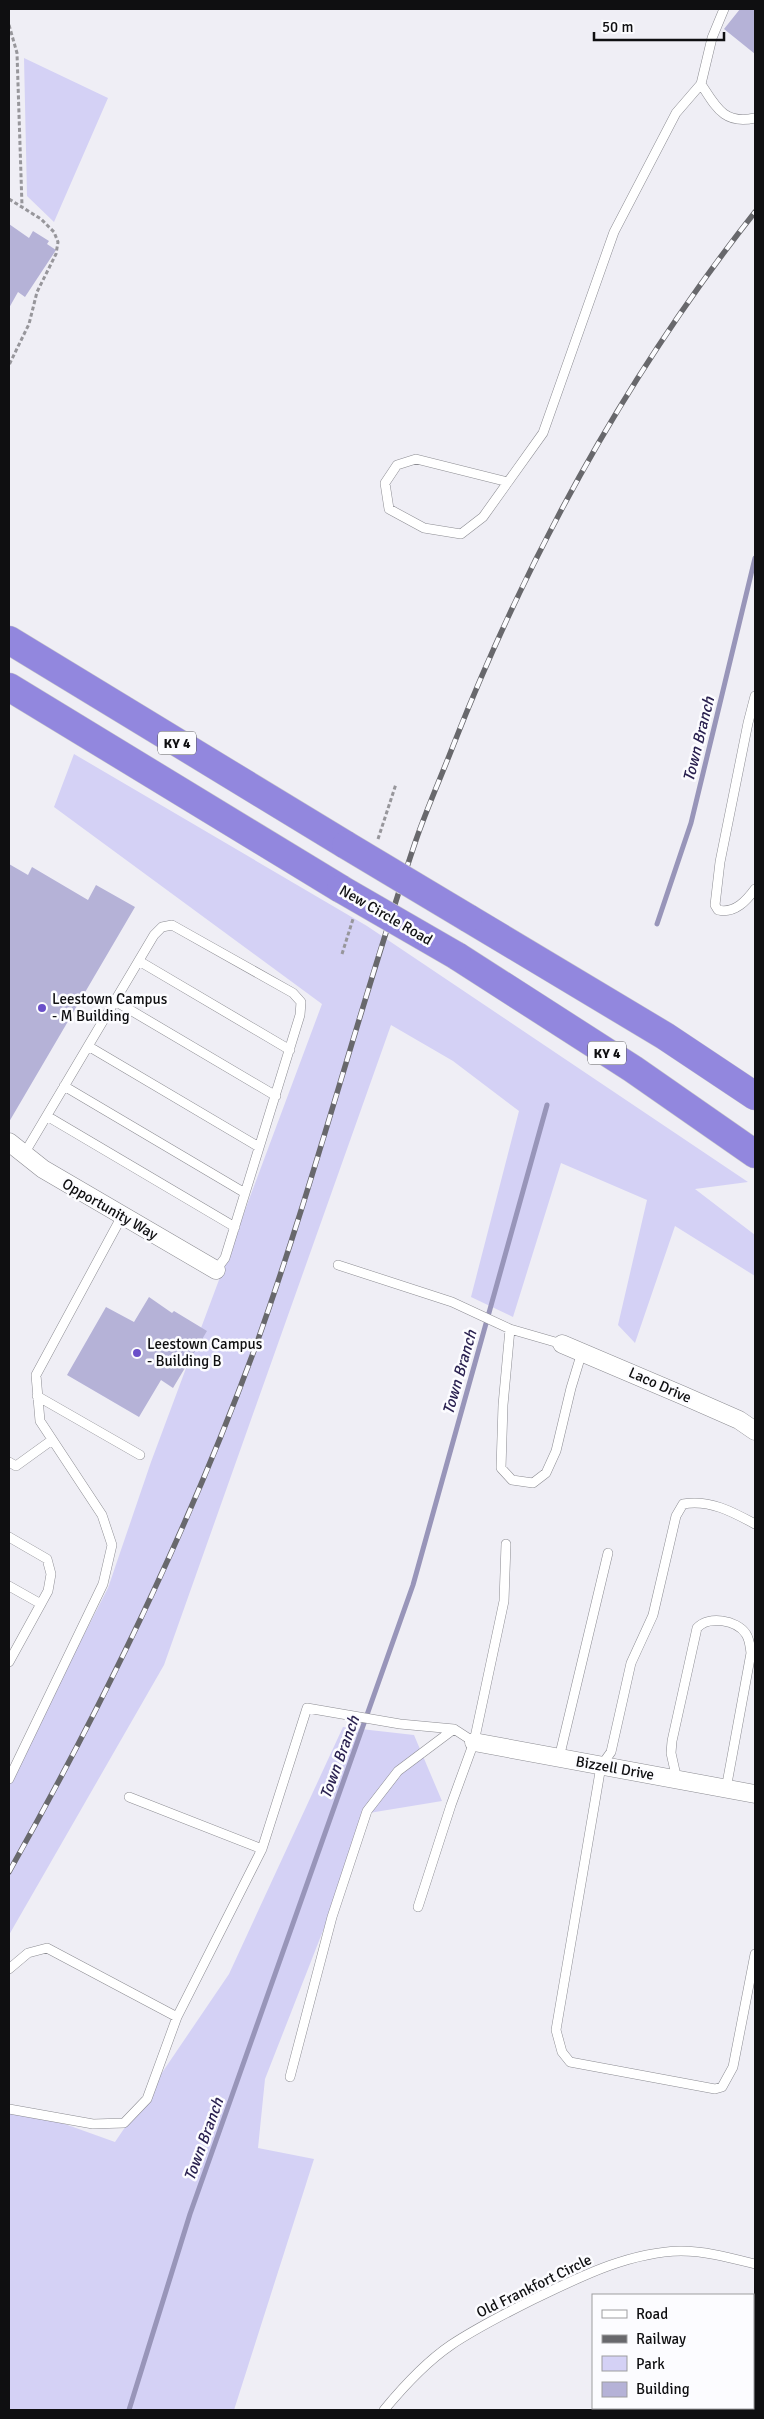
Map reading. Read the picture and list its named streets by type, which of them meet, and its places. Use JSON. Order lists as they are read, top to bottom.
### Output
{
  "streets": {
    "highway": ["KY 4", "New Circle Road"],
    "street": ["Opportunity Way", "Laco Drive", "Bizzell Drive"],
    "lane": ["Old Frankfort Circle"]
  },
  "water": ["Town Branch"],
  "places": ["Leestown Campus - M Building", "Leestown Campus - Building B"],
  "legend": [
    "Road",
    "Railway",
    "Park",
    "Building"
  ],
  "scale_bar": "50 m"
}
